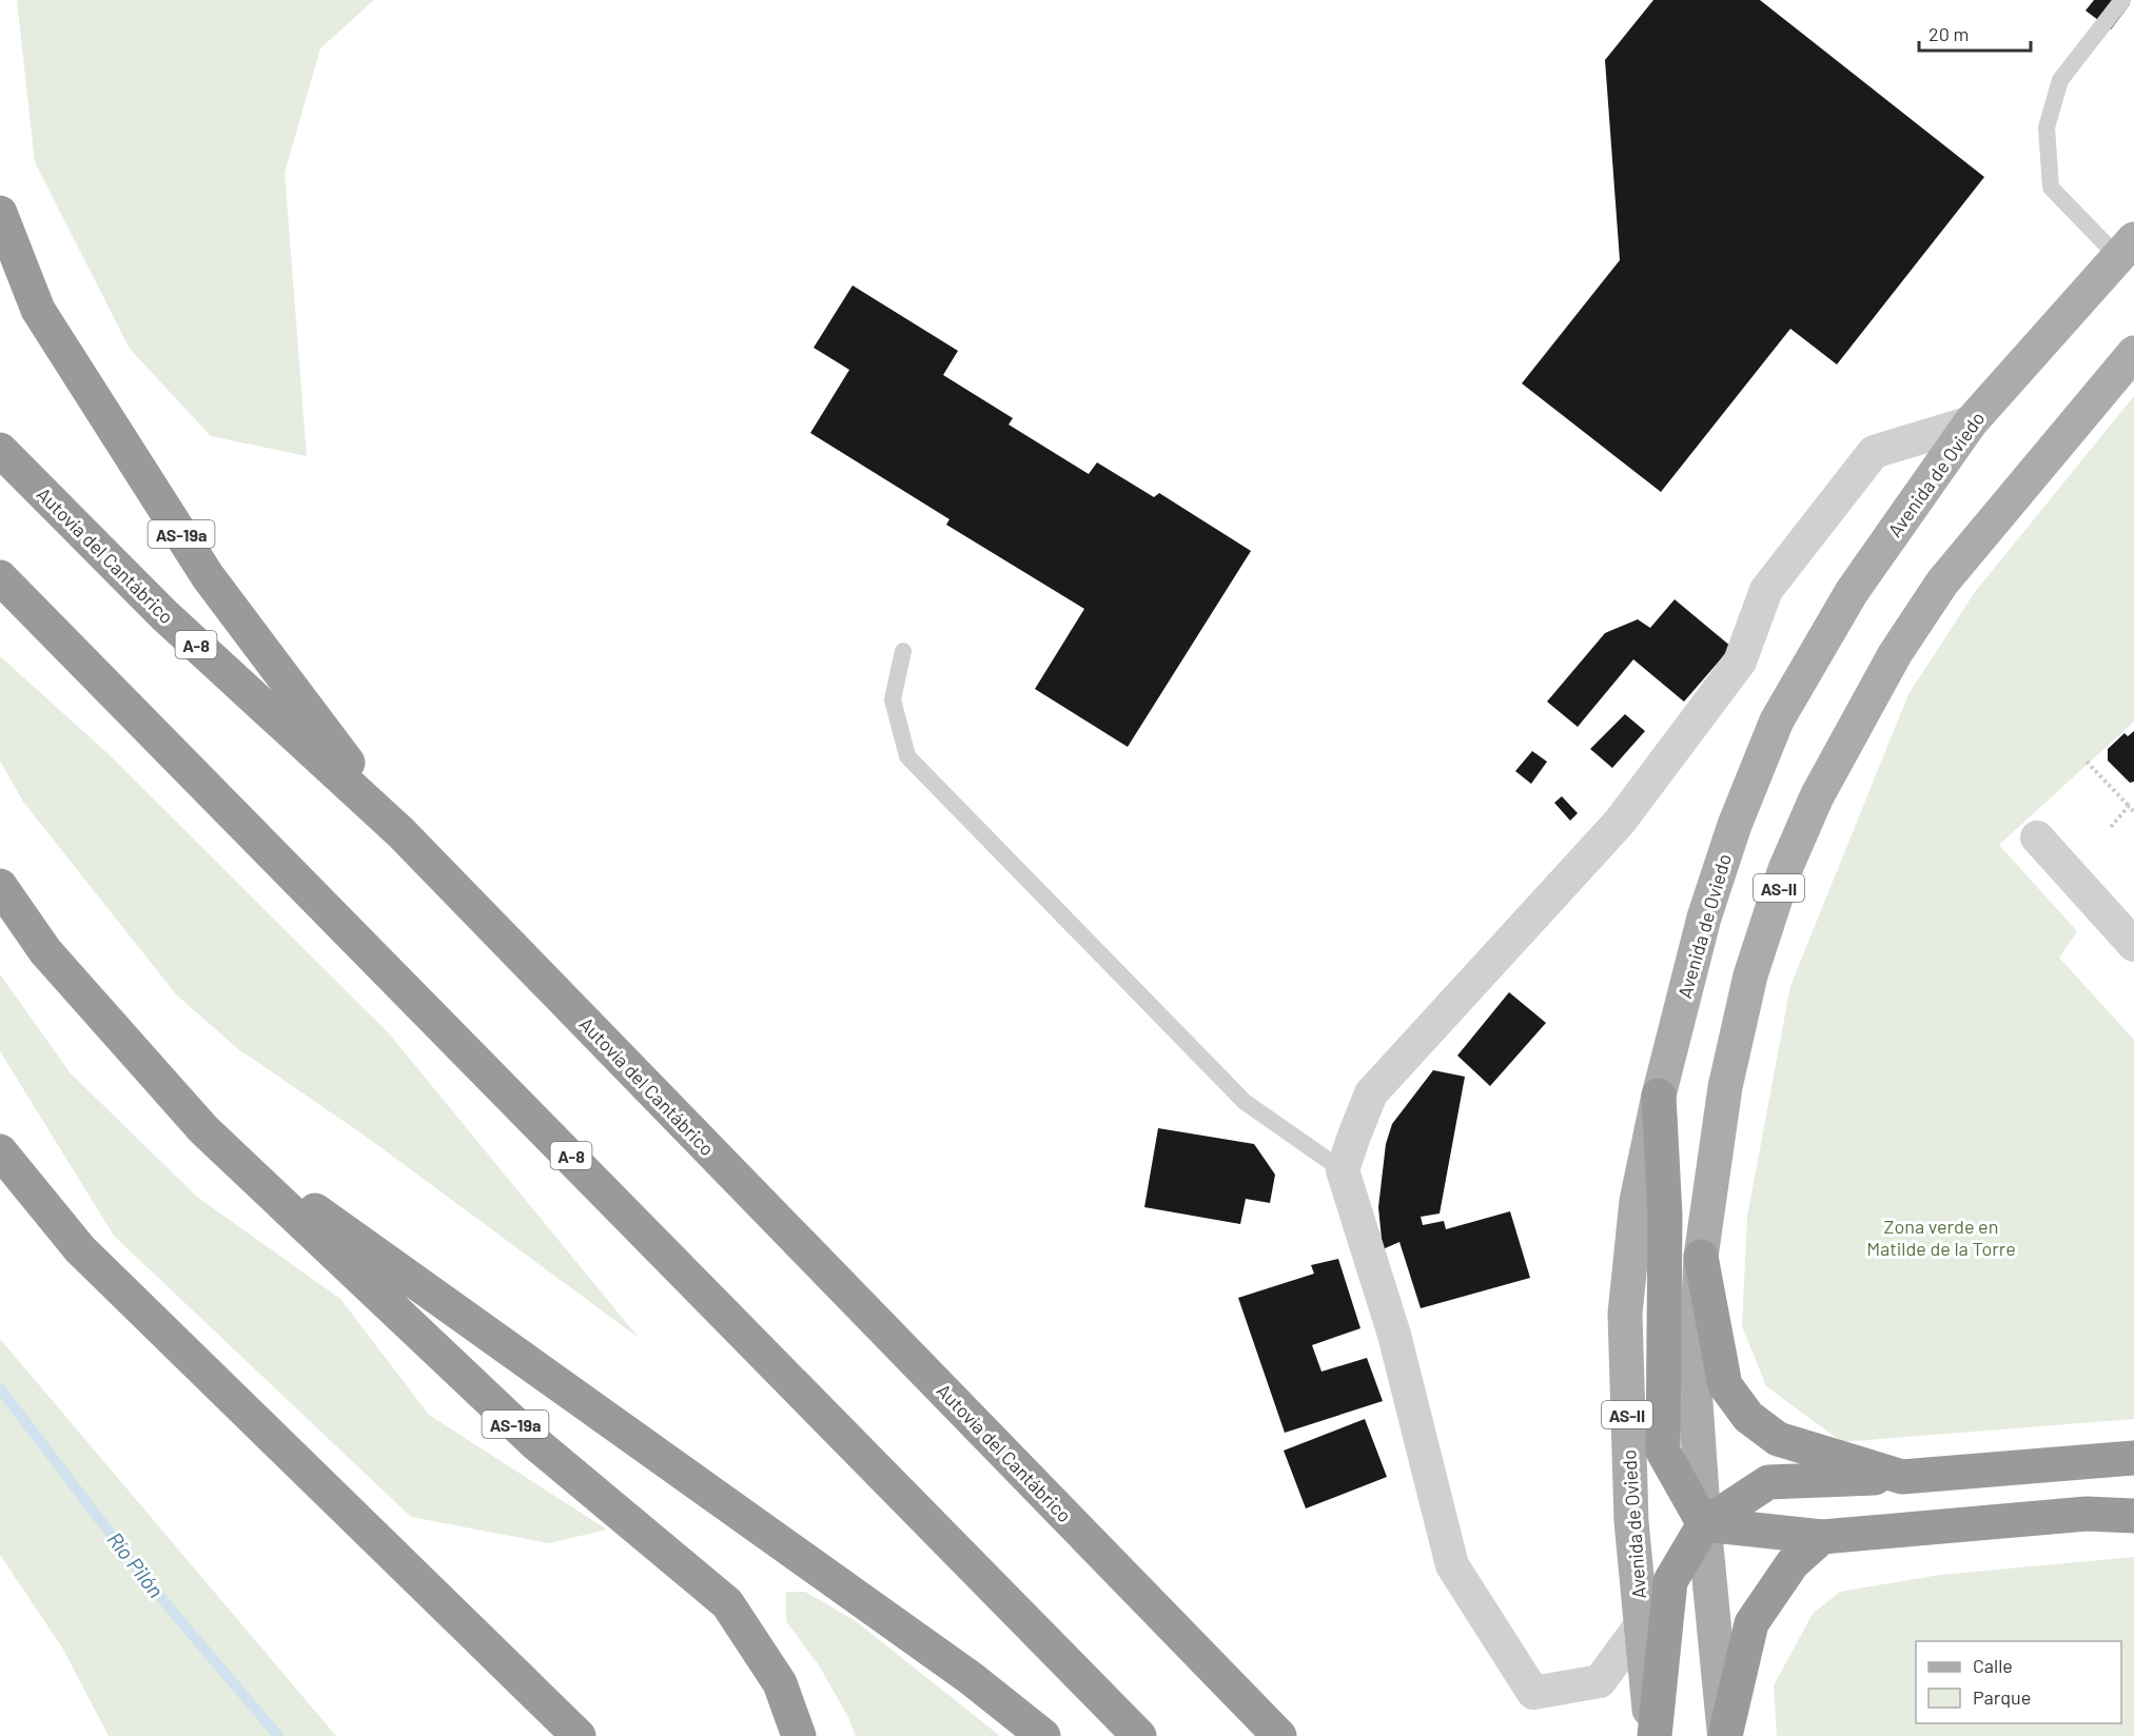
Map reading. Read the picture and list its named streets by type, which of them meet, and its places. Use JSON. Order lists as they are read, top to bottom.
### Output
{
  "streets": {
    "highway": ["AS-19a", "Autovía del Cantábrico", "A-8"],
    "main road": ["Avenida de Oviedo", "AS-II"]
  },
  "crossings": [
    ["AS-19a", "Autovía del Cantábrico"]
  ],
  "water": ["Río Pilón"],
  "parks": ["Zona verde en Matilde de la Torre"],
  "legend": ["Calle", "Parque"],
  "scale_bar": "20 m"
}
